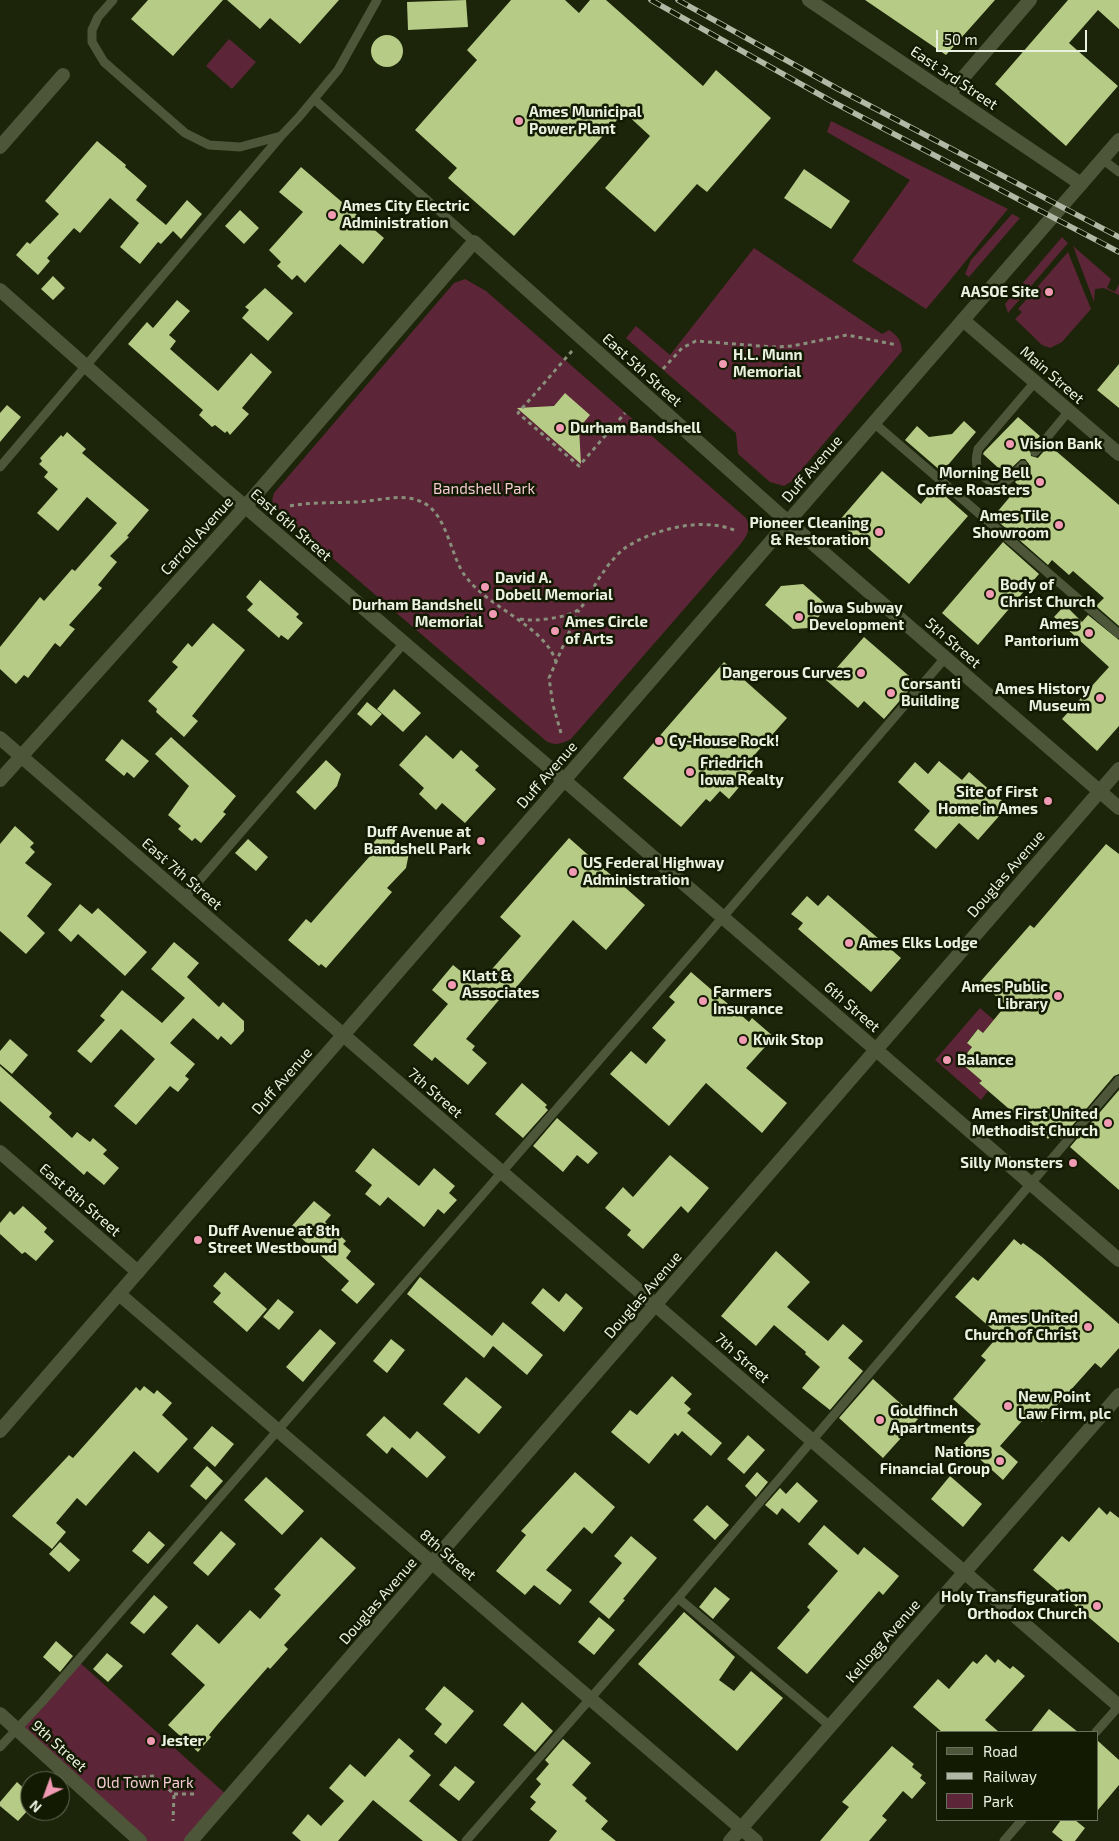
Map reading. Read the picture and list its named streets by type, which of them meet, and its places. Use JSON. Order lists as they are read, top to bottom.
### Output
{
  "streets": {
    "street": [
      "East 3rd Street",
      "East 5th Street",
      "Main Street",
      "Duff Avenue",
      "East 6th Street",
      "Carroll Avenue",
      "5th Street",
      "East 7th Street",
      "Douglas Avenue",
      "6th Street",
      "7th Street",
      "East 8th Street",
      "8th Street",
      "Kellogg Avenue",
      "9th Street"
    ]
  },
  "crossings": [
    ["East 3rd Street", "Duff Avenue"],
    ["East 5th Street", "Duff Avenue"],
    ["East 5th Street", "Carroll Avenue"],
    ["East 5th Street", "5th Street"],
    ["Main Street", "Duff Avenue"],
    ["Duff Avenue", "East 6th Street"],
    ["Duff Avenue", "5th Street"],
    ["Duff Avenue", "East 7th Street"],
    ["Duff Avenue", "6th Street"],
    ["Duff Avenue", "7th Street"],
    ["Duff Avenue", "East 8th Street"],
    ["Duff Avenue", "8th Street"],
    ["East 6th Street", "Carroll Avenue"],
    ["East 6th Street", "6th Street"],
    ["Carroll Avenue", "East 7th Street"],
    ["5th Street", "Douglas Avenue"],
    ["East 7th Street", "7th Street"],
    ["Douglas Avenue", "6th Street"],
    ["Douglas Avenue", "7th Street"],
    ["Douglas Avenue", "8th Street"],
    ["7th Street", "Kellogg Avenue"],
    ["8th Street", "Kellogg Avenue"]
  ],
  "parks": ["Bandshell Park", "Old Town Park"],
  "places": [
    "Ames Municipal Power Plant",
    "Ames City Electric Administration",
    "AASOE Site",
    "H.L. Munn Memorial",
    "Durham Bandshell",
    "Vision Bank",
    "Morning Bell Coffee Roasters",
    "Ames Tile Showroom",
    "Pioneer Cleaning & Restoration",
    "David A. Dobell Memorial",
    "Body of Christ Church",
    "Durham Bandshell Memorial",
    "Iowa Subway Development",
    "Ames Circle of Arts",
    "Ames Pantorium",
    "Dangerous Curves",
    "Corsanti Building",
    "Ames History Museum",
    "Cy-House Rock!",
    "Friedrich Iowa Realty",
    "Site of First Home in Ames",
    "Duff Avenue at Bandshell Park",
    "US Federal Highway Administration",
    "Ames Elks Lodge",
    "Klatt & Associates",
    "Ames Public Library",
    "Farmers Insurance",
    "Kwik Stop",
    "Balance",
    "Ames First United Methodist Church",
    "Silly Monsters",
    "Duff Avenue at 8th Street Westbound",
    "Ames United Church of Christ",
    "New Point Law Firm, plc",
    "Goldfinch Apartments",
    "Nations Financial Group",
    "Holy Transfiguration Orthodox Church",
    "Jester"
  ],
  "legend": ["Road", "Railway", "Park"],
  "scale_bar": "50 m",
  "north": "bottom left"
}
